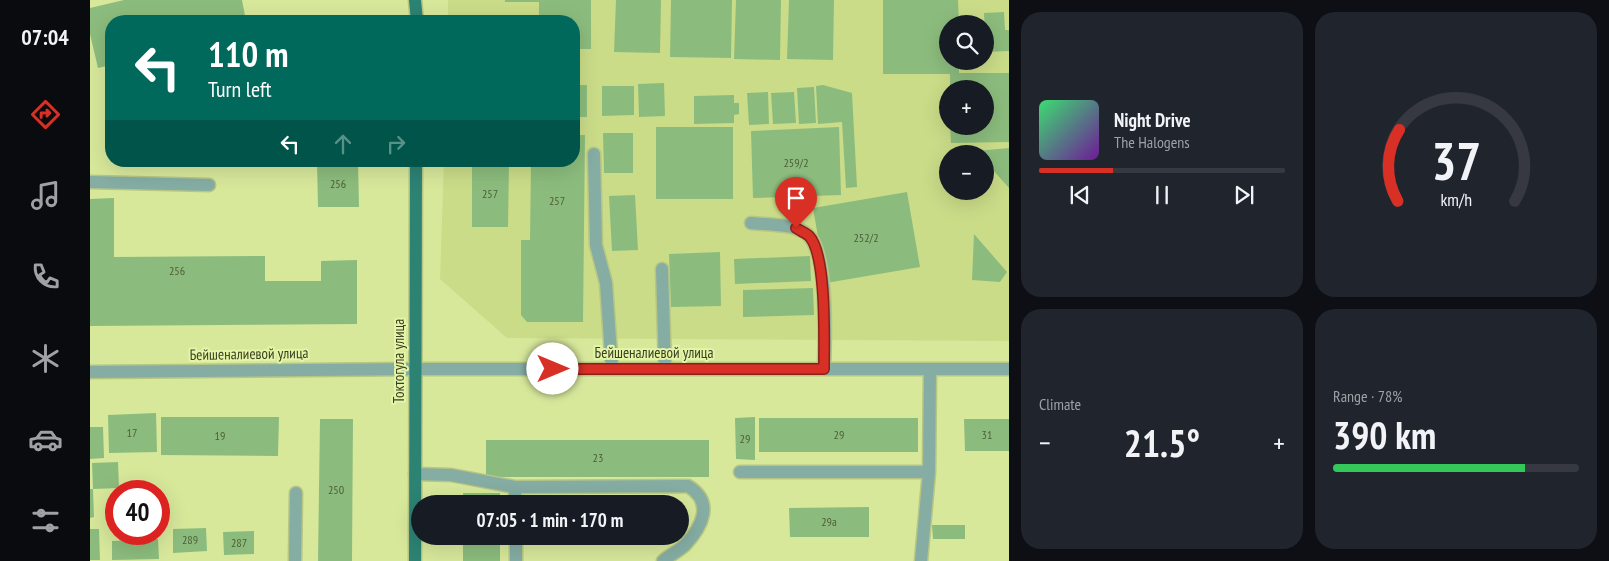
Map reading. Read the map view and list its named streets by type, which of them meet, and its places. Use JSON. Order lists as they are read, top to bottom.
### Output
{
  "streets": {
    "main road": ["Токтогула улица"],
    "street": ["Бейшеналиевой улица"]
  },
  "crossings": [
    ["Бейшеналиевой улица", "Токтогула улица"]
  ],
  "house_numbers": [
    "259/2",
    "256",
    "257",
    "257",
    "252/2",
    "256",
    "17",
    "29",
    "31",
    "19",
    "29",
    "23",
    "250",
    "29а",
    "289",
    "287"
  ],
  "page": {
    "tabs": "07:04",
    "map_buttons": ["+", "−"],
    "turn": ["110 m", "Turn left"],
    "song": ["Night Drive", "The Halogens"],
    "tile": [
      "Climate",
      ["Range · 78%", "390 km"]
    ],
    "heat": ["−", "21.5°", "+"],
    "limit": "40",
    "trip": "07:05 · 1 min · 170 m",
    "gauge": ["37", "km/h"]
  }
}
